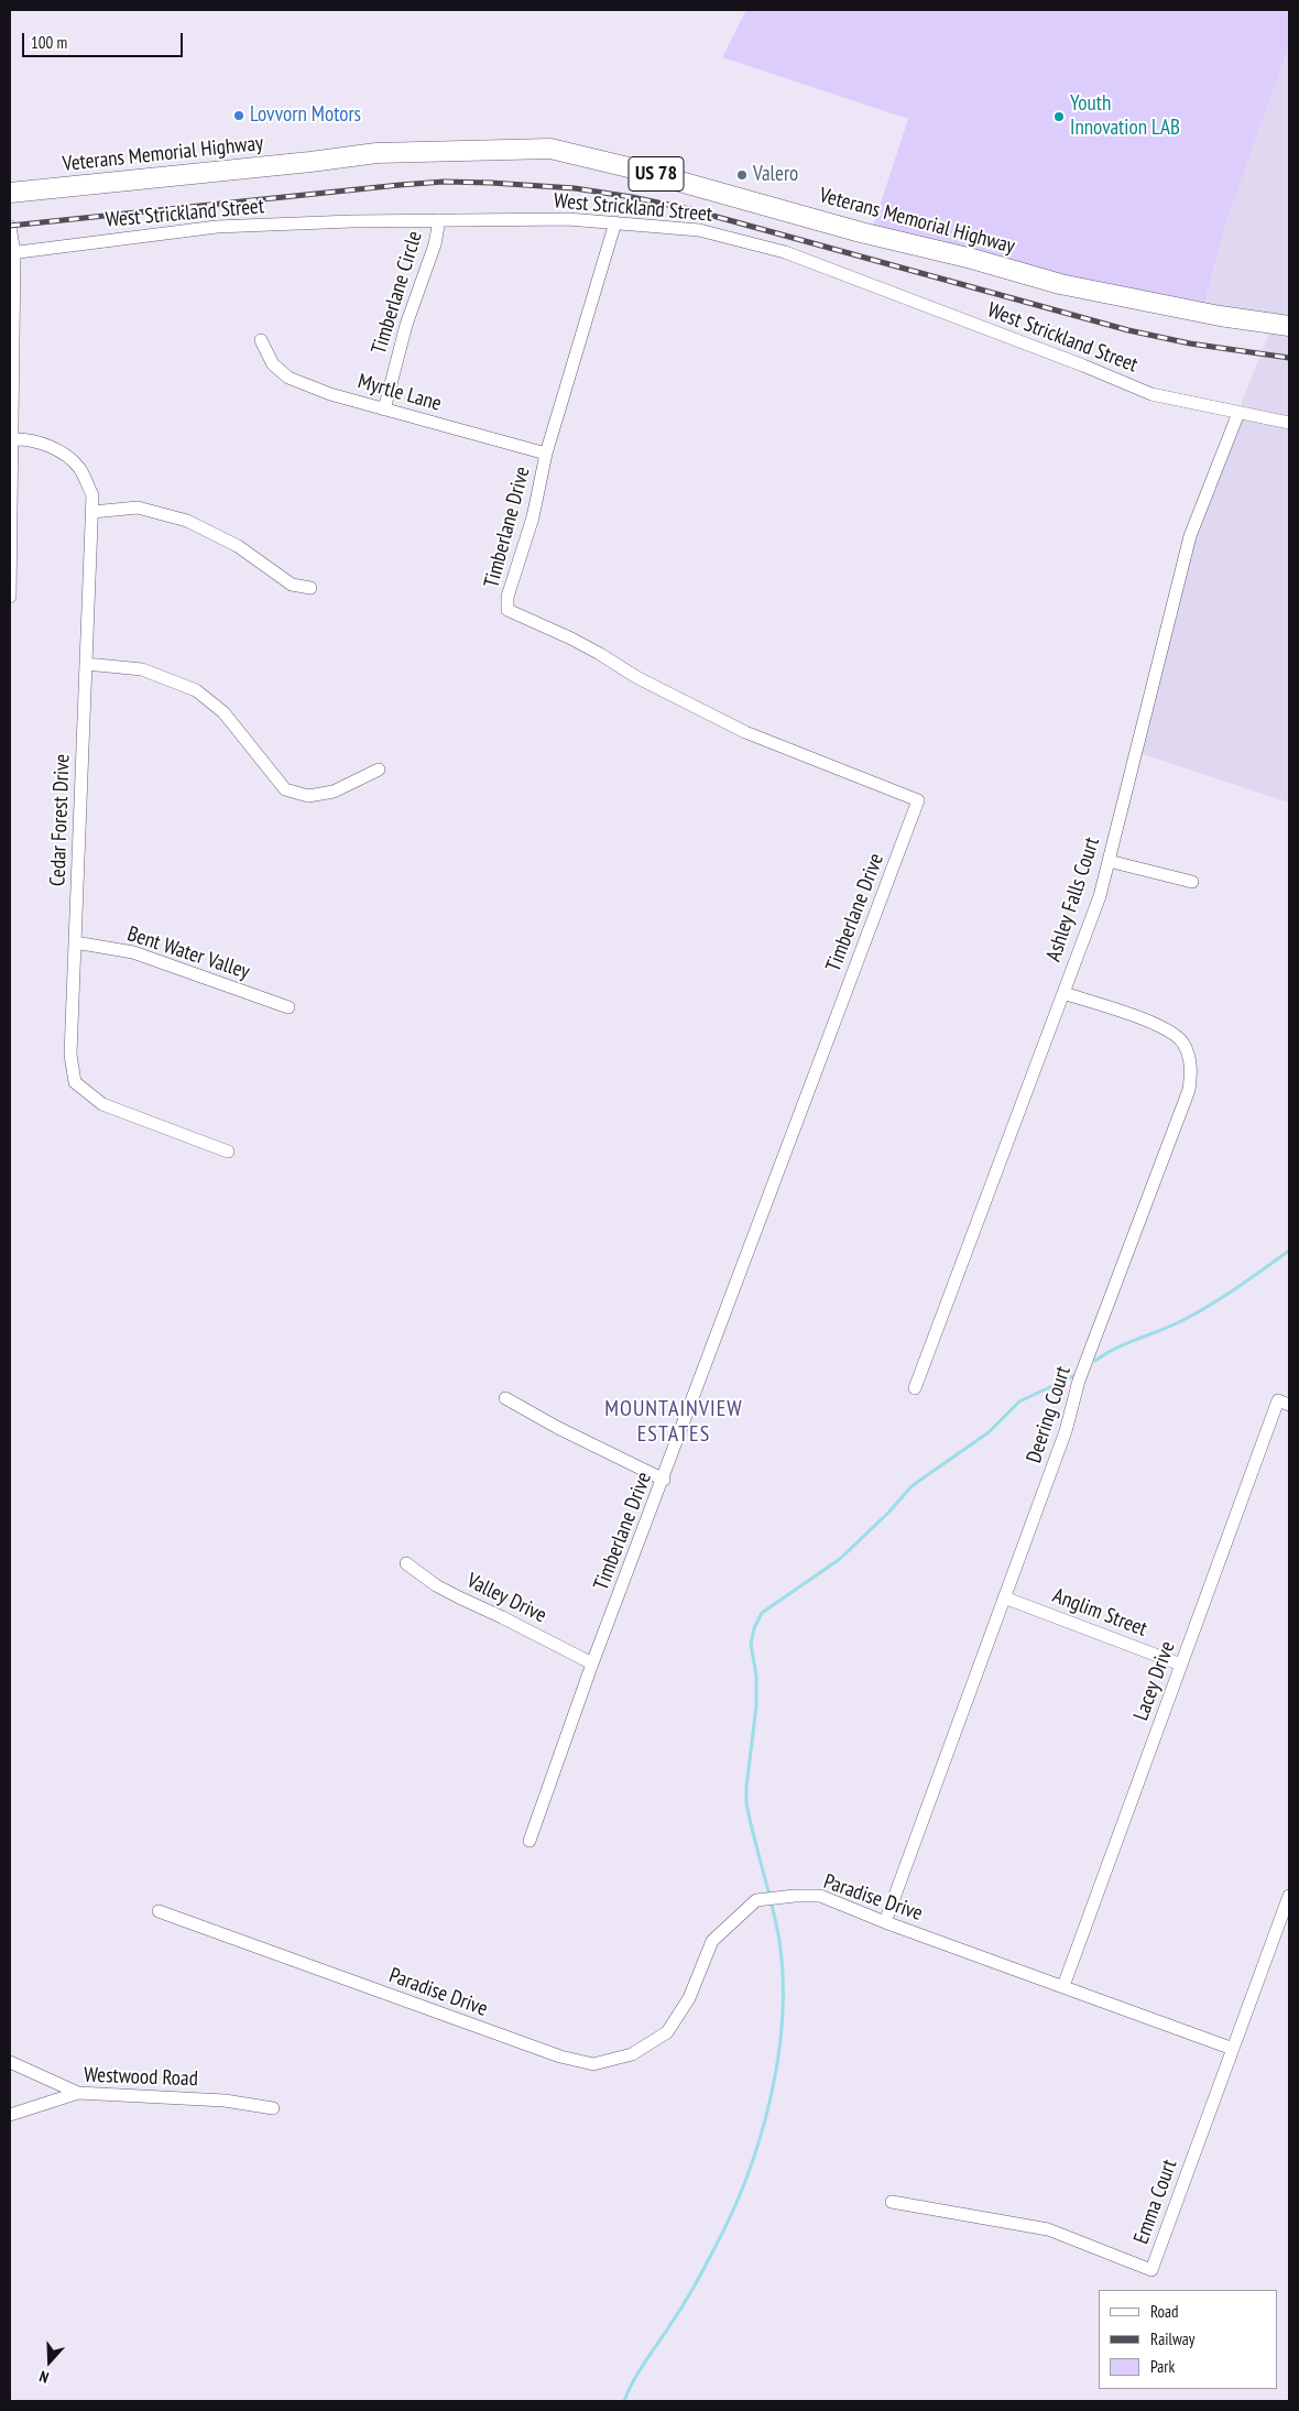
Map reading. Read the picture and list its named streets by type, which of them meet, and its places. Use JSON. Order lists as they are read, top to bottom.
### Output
{
  "streets": {
    "main road": ["Veterans Memorial Highway", "US 78"],
    "street": [
      "West Strickland Street",
      "Timberlane Circle",
      "Myrtle Lane",
      "Timberlane Drive",
      "Cedar Forest Drive",
      "Ashley Falls Court",
      "Bent Water Valley",
      "Deering Court",
      "Valley Drive",
      "Anglim Street",
      "Lacey Drive",
      "Paradise Drive",
      "Westwood Road",
      "Emma Court"
    ]
  },
  "crossings": [
    ["West Strickland Street", "Timberlane Circle"],
    ["West Strickland Street", "Timberlane Drive"],
    ["West Strickland Street", "Ashley Falls Court"],
    ["Timberlane Circle", "Myrtle Lane"],
    ["Myrtle Lane", "Timberlane Drive"],
    ["Timberlane Drive", "Valley Drive"],
    ["Cedar Forest Drive", "Bent Water Valley"],
    ["Ashley Falls Court", "Deering Court"],
    ["Deering Court", "Anglim Street"],
    ["Deering Court", "Paradise Drive"],
    ["Anglim Street", "Lacey Drive"],
    ["Lacey Drive", "Paradise Drive"],
    ["Paradise Drive", "Emma Court"]
  ],
  "districts": ["MOUNTAINVIEW ESTATES"],
  "places": ["Lovvorn Motors", "Youth Innovation LAB", "Valero"],
  "legend": ["Road", "Railway", "Park"],
  "scale_bar": "100 m",
  "north": "bottom"
}
